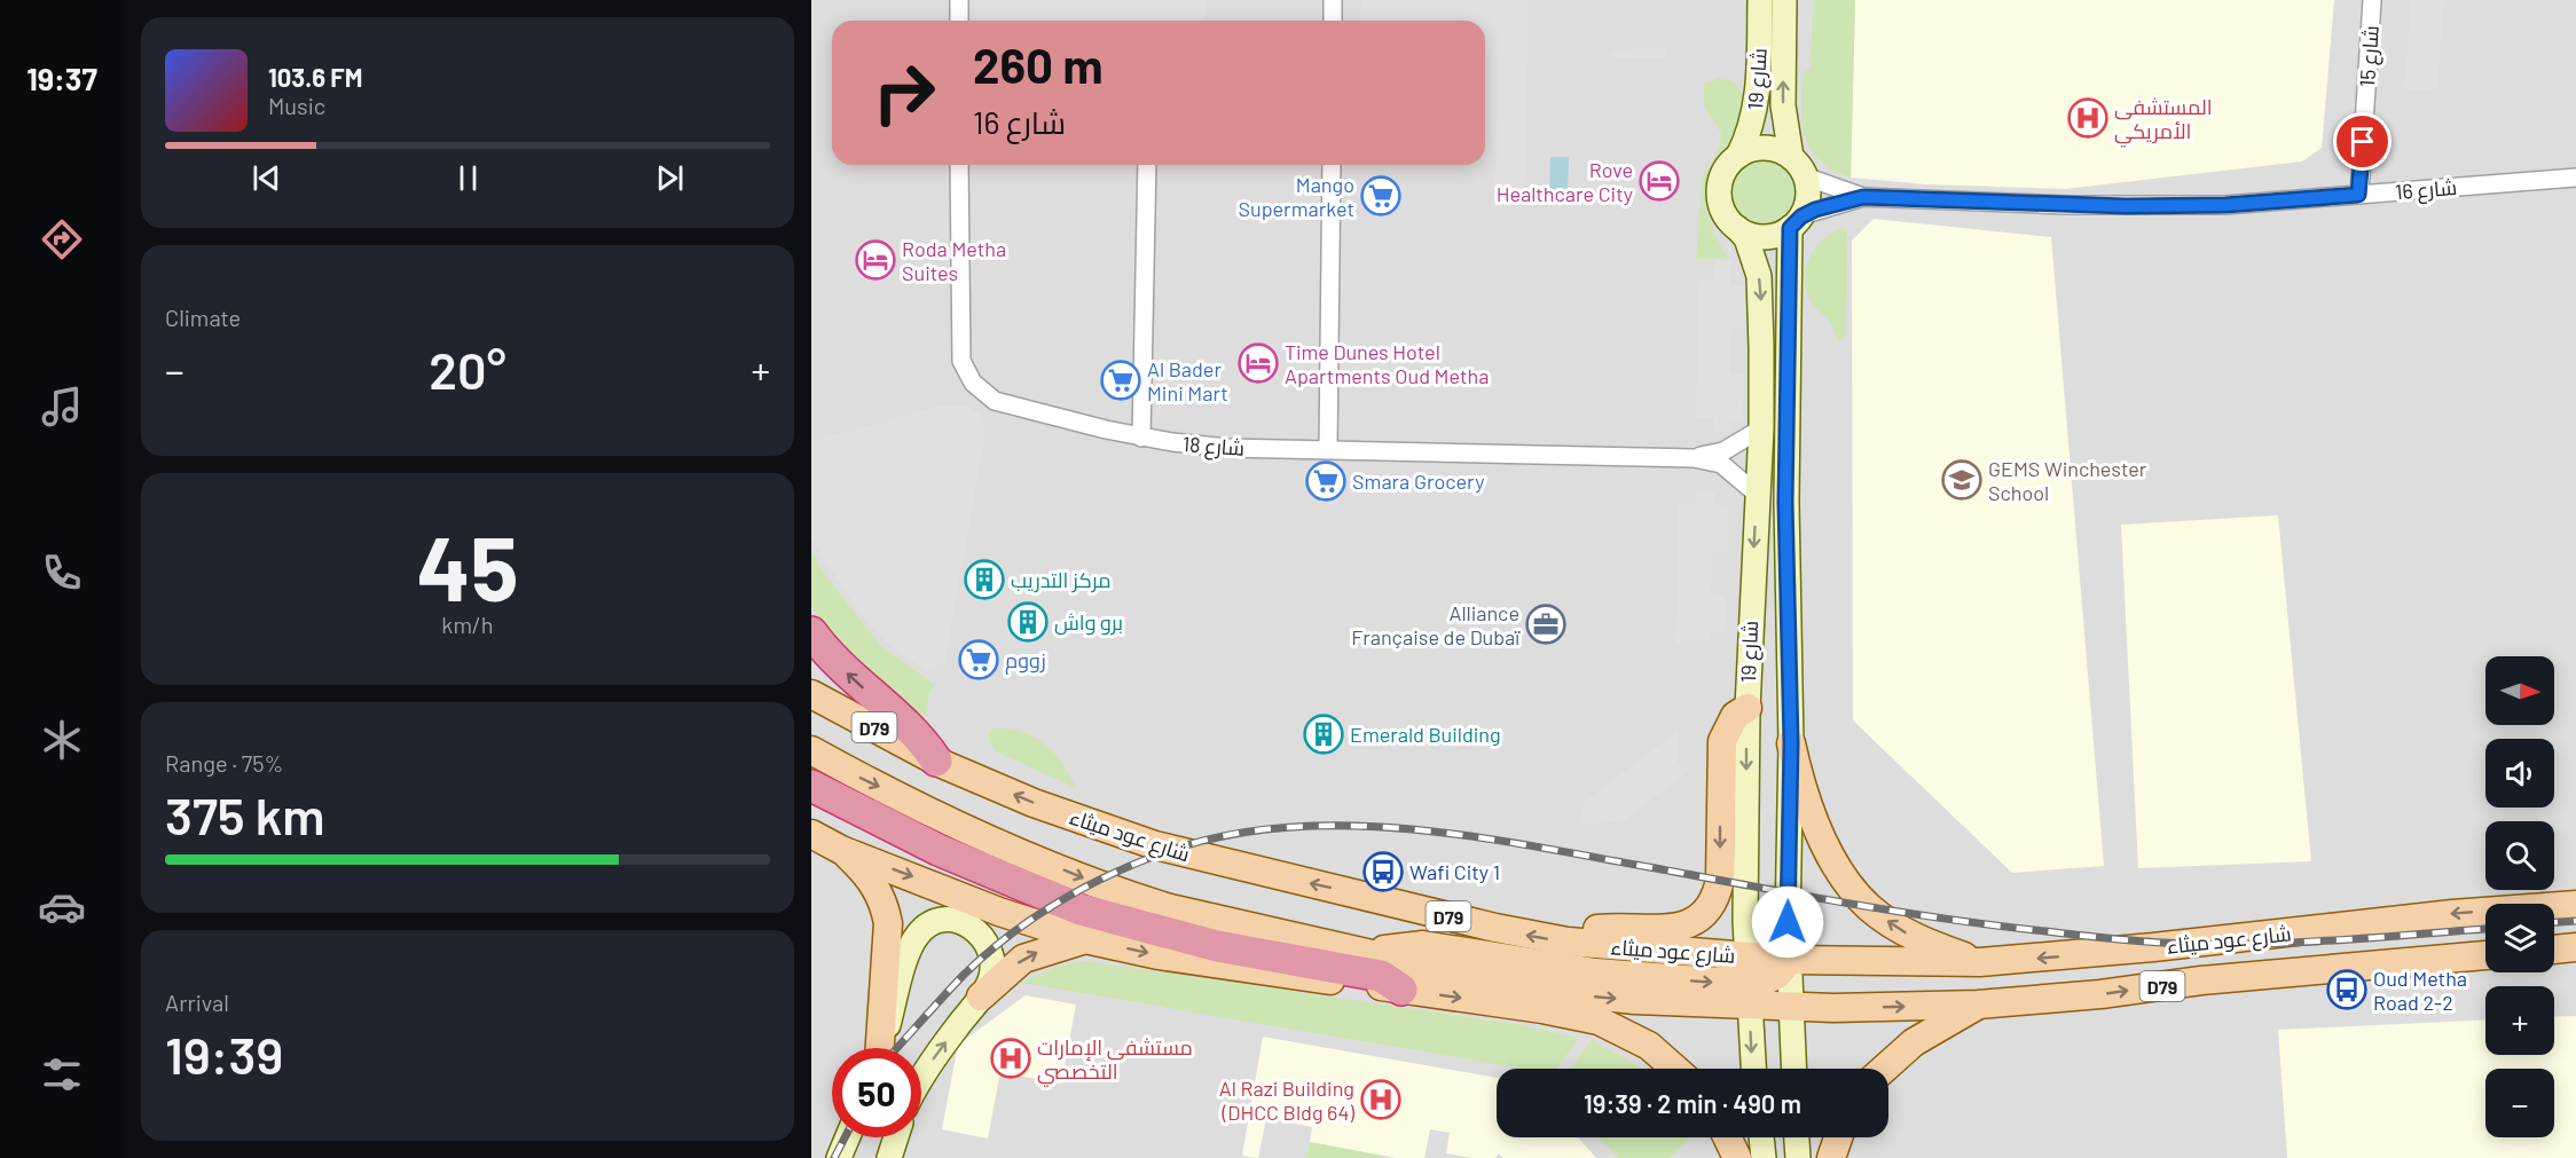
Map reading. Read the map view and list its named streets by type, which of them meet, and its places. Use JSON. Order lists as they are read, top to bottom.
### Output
{
  "streets": {
    "main road": ["شارع 19", "D79", "شارع عود ميثاء"],
    "street": ["شارع 15", "شارع 16", "شارع 18"]
  },
  "crossings": [
    ["شارع 15", "شارع 16"],
    ["شارع 19", "شارع 16"],
    ["شارع 19", "شارع 18"],
    ["شارع 19", "شارع عود ميثاء"]
  ],
  "places": {
    "hospital": ["المستشفى الأمريكي", "مستشفى الإمارات التخصصي", "Al Razi Building (DHCC Bldg 64)"],
    "hotel": ["Rove Healthcare City", "Roda Metha Suites", "Time Dunes Hotel Apartments Oud Metha"],
    "supermarket": [
      "Mango Supermarket",
      "Al Bader Mini Mart",
      "Smara Grocery",
      "زووم"
    ],
    "school or university": ["GEMS Winchester School"],
    "building": ["مركز التدريب", "برو واش", "Emerald Building"],
    "office": ["Alliance Française de Dubaï"],
    "bus stop": ["Wafi City 1", "Oud Metha Road 2-2"]
  },
  "north": "right",
  "page": {
    "tabs": "19:37",
    "turn": ["260 m", "شارع 16"],
    "song": ["103.6 FM", "Music"],
    "tile": [
      "Climate",
      ["45", "km/h"],
      ["Range · 75%", "375 km"],
      ["Arrival", "19:39"]
    ],
    "heat": ["−", "20°", "+"],
    "map_buttons": ["+", "−"],
    "limit": "50",
    "trip": "19:39 · 2 min · 490 m"
  }
}
